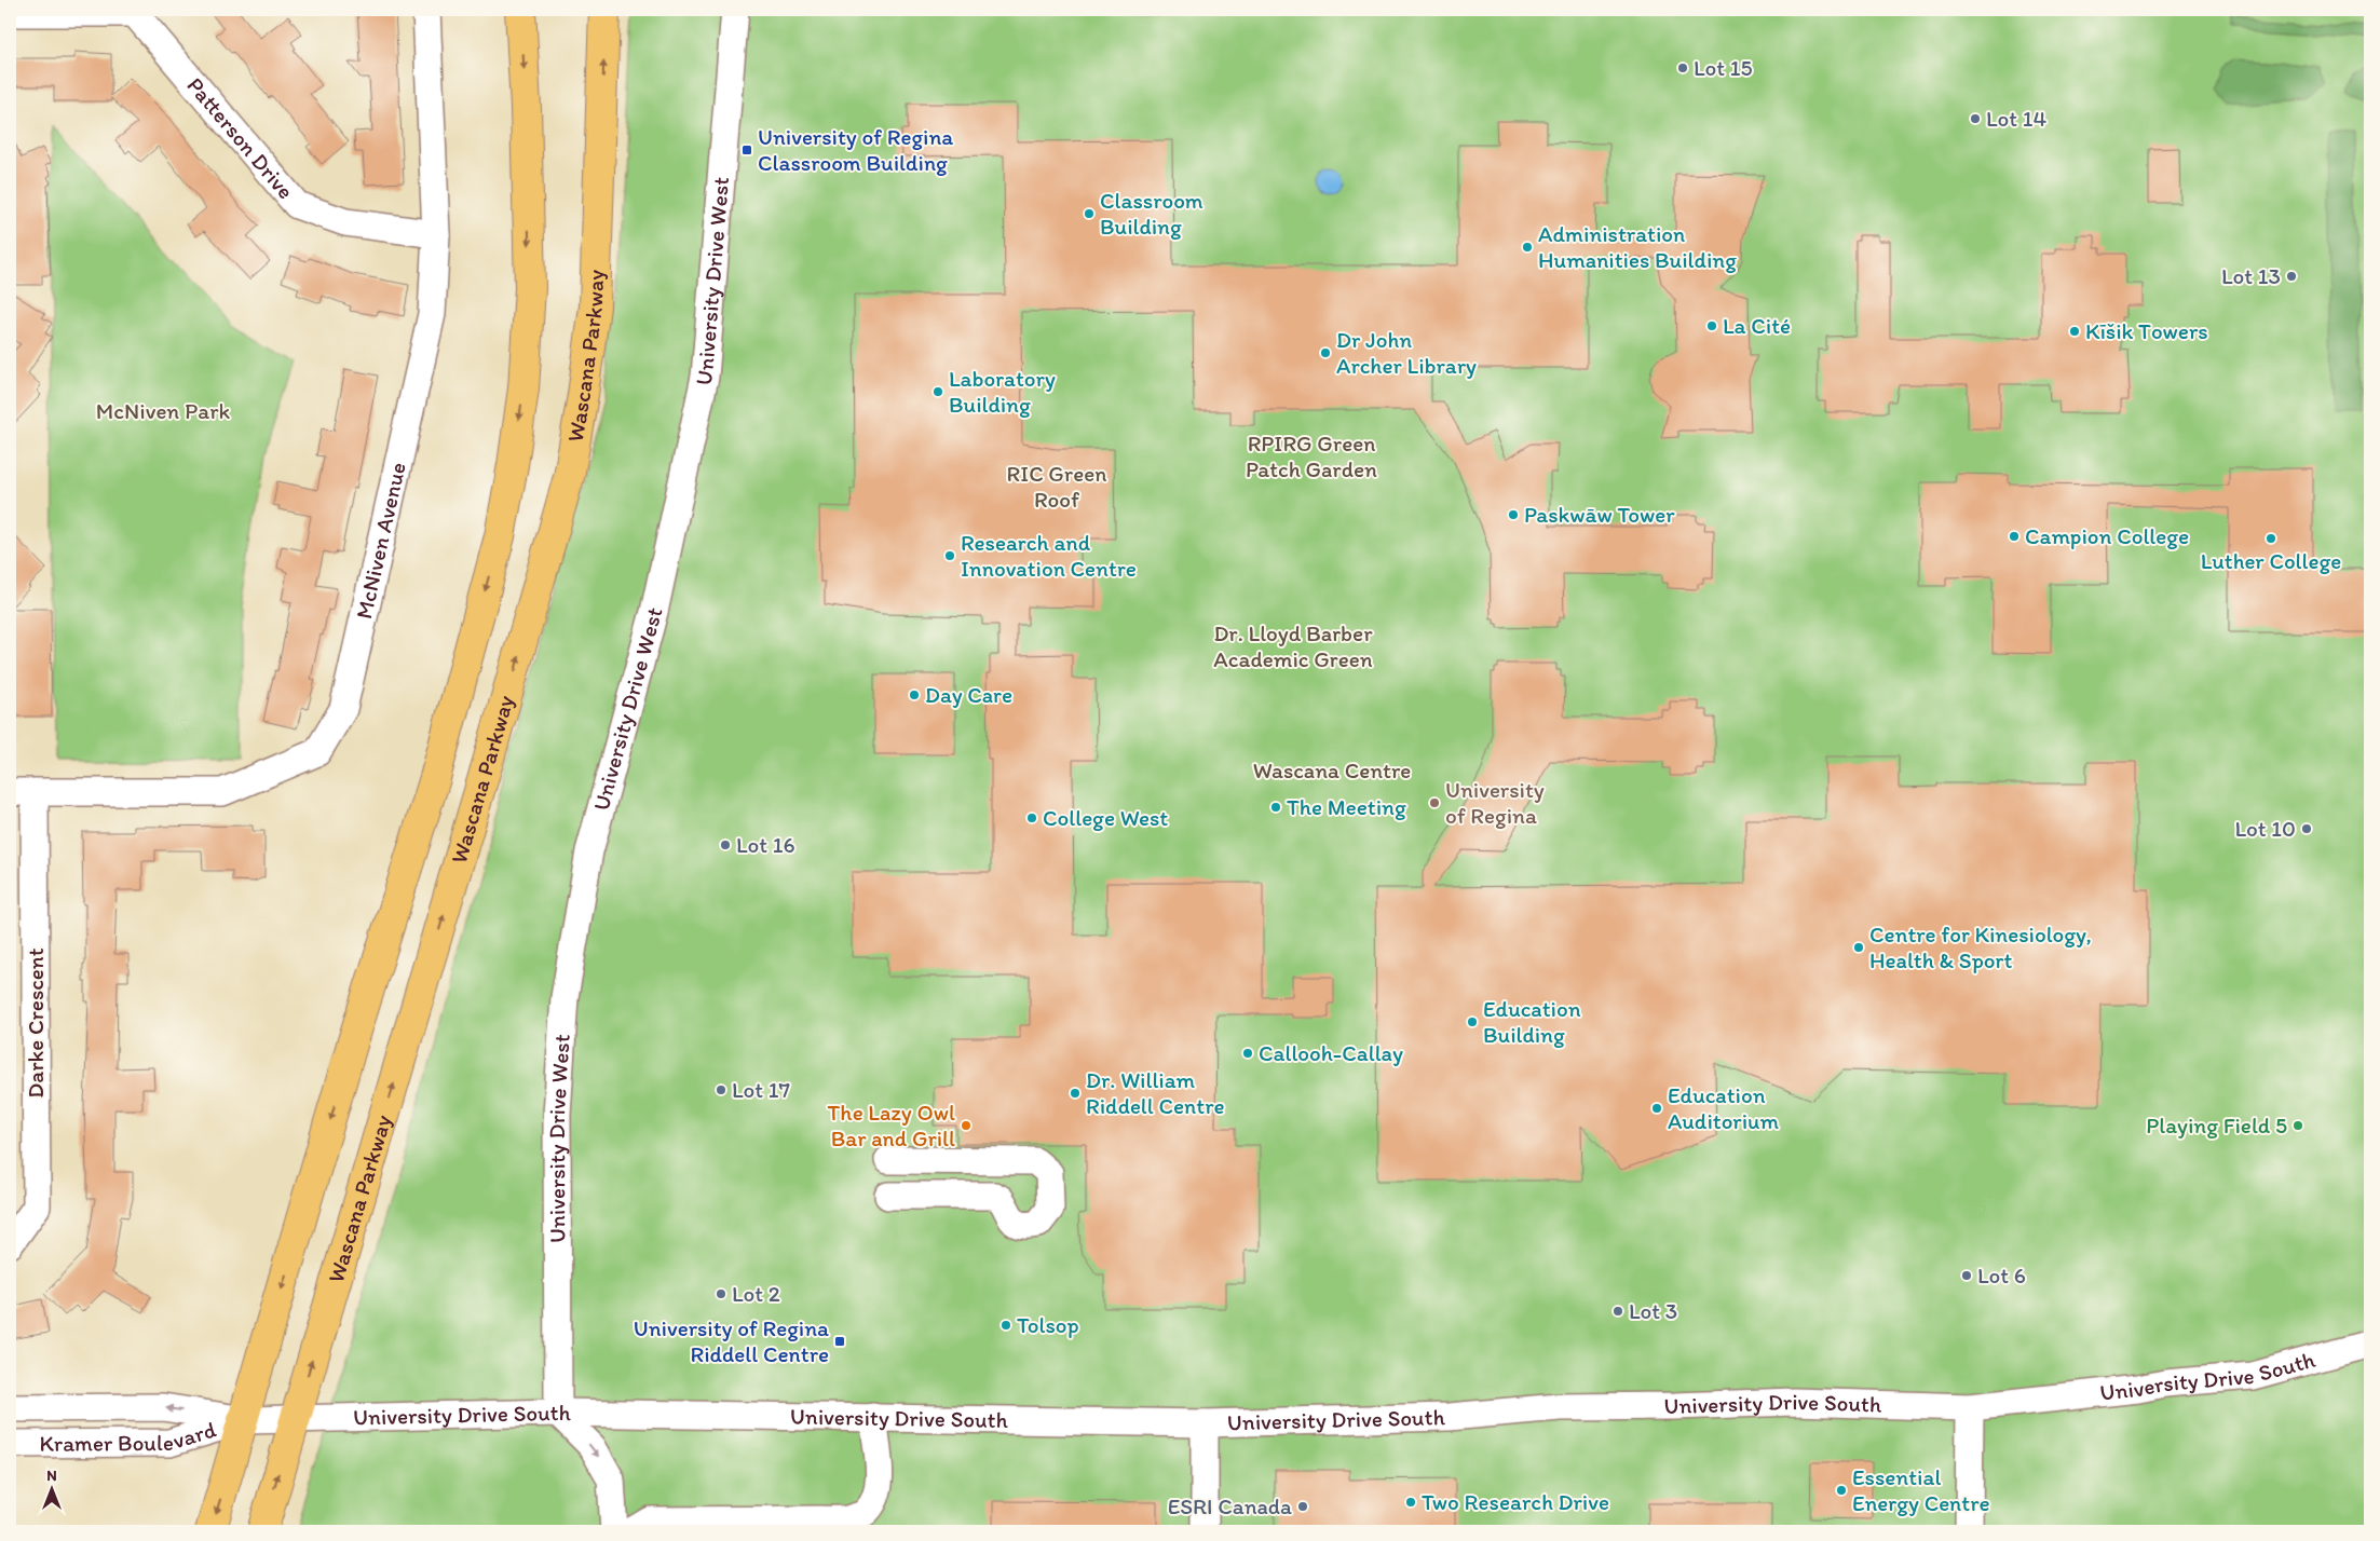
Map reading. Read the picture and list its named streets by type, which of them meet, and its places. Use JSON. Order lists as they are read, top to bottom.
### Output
{
  "streets": {
    "main road": ["Wascana Parkway"],
    "street": [
      "Patterson Drive",
      "University Drive West",
      "McNiven Avenue",
      "Darke Crescent",
      "University Drive South",
      "Kramer Boulevard"
    ]
  },
  "crossings": [
    ["Patterson Drive", "McNiven Avenue"],
    ["University Drive West", "University Drive South"],
    ["Wascana Parkway", "University Drive South"],
    ["Wascana Parkway", "Kramer Boulevard"],
    ["McNiven Avenue", "Darke Crescent"],
    ["University Drive South", "Kramer Boulevard"]
  ],
  "parks": [
    "McNiven Park",
    "RPIRG Green Patch Garden",
    "RIC Green Roof",
    "Dr. Lloyd Barber Academic Green",
    "Wascana Centre"
  ],
  "places": {
    "other": [
      "Lot 15",
      "Lot 14",
      "Classroom Building",
      "Administration Humanities Building",
      "Lot 13",
      "La Cité",
      "Kīšik Towers",
      "Dr John Archer Library",
      "Laboratory Building",
      "Paskwāw Tower",
      "Campion College",
      "Luther College",
      "Research and Innovation Centre",
      "Day Care",
      "University of Regina",
      "The Meeting",
      "College West",
      "Lot 10",
      "Lot 16",
      "Centre for Kinesiology, Health & Sport",
      "Education Building",
      "Callooh-Callay",
      "Lot 17",
      "Dr. William Riddell Centre",
      "Education Auditorium",
      "The Lazy Owl Bar and Grill",
      "Playing Field 5",
      "Lot 6",
      "Lot 2",
      "Lot 3",
      "Tolsop",
      "Essential Energy Centre",
      "Two Research Drive",
      "ESRI Canada"
    ],
    "transit": ["University of Regina Classroom Building", "University of Regina Riddell Centre"]
  },
  "north": "top"
}
